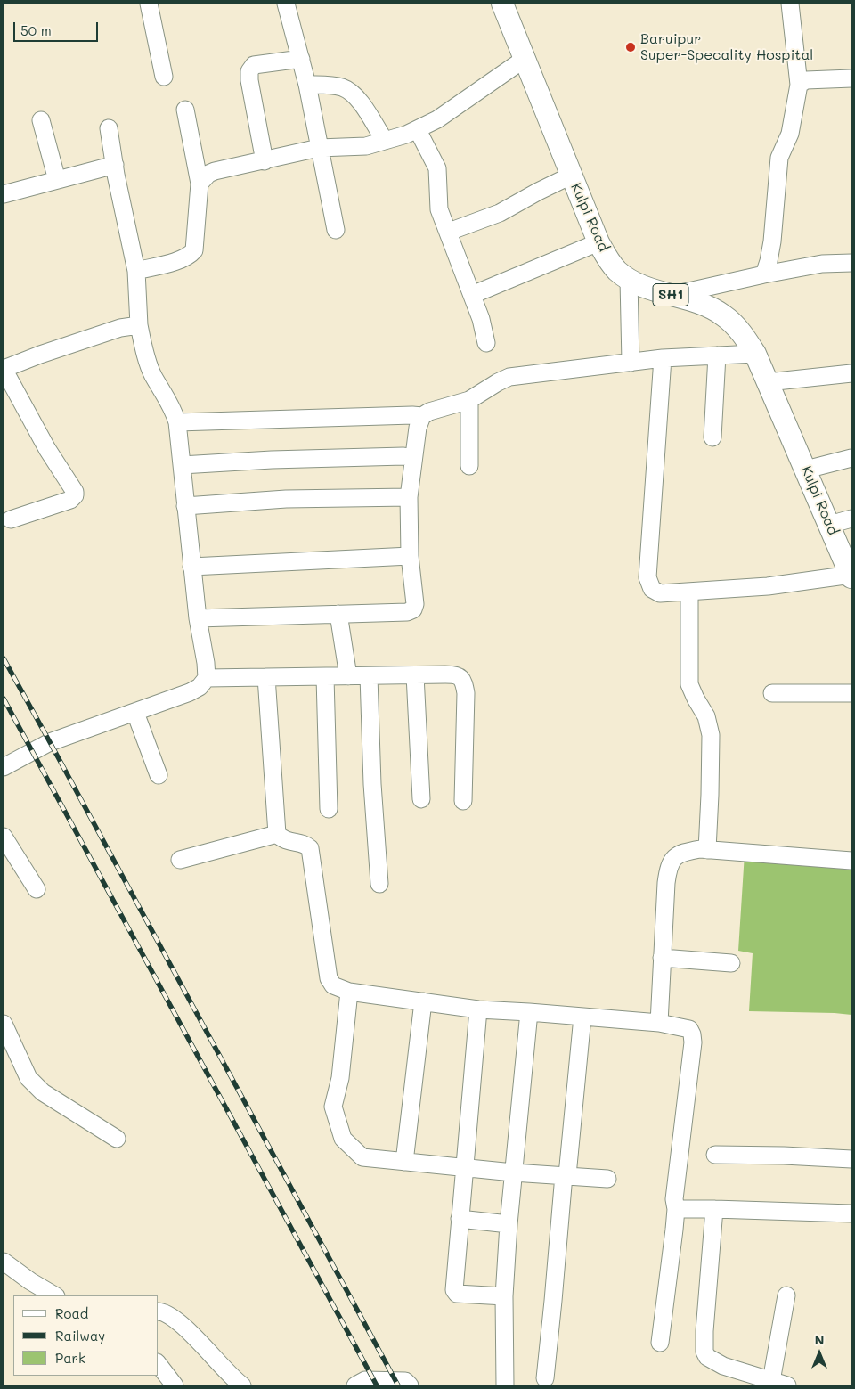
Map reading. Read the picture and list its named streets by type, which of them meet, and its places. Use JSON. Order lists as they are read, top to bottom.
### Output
{
  "streets": {
    "main road": ["Kulpi Road", "SH1"]
  },
  "places": ["Baruipur Super-Specality Hospital"],
  "legend": ["Road", "Railway", "Park"],
  "scale_bar": "50 m",
  "north": "top"
}
